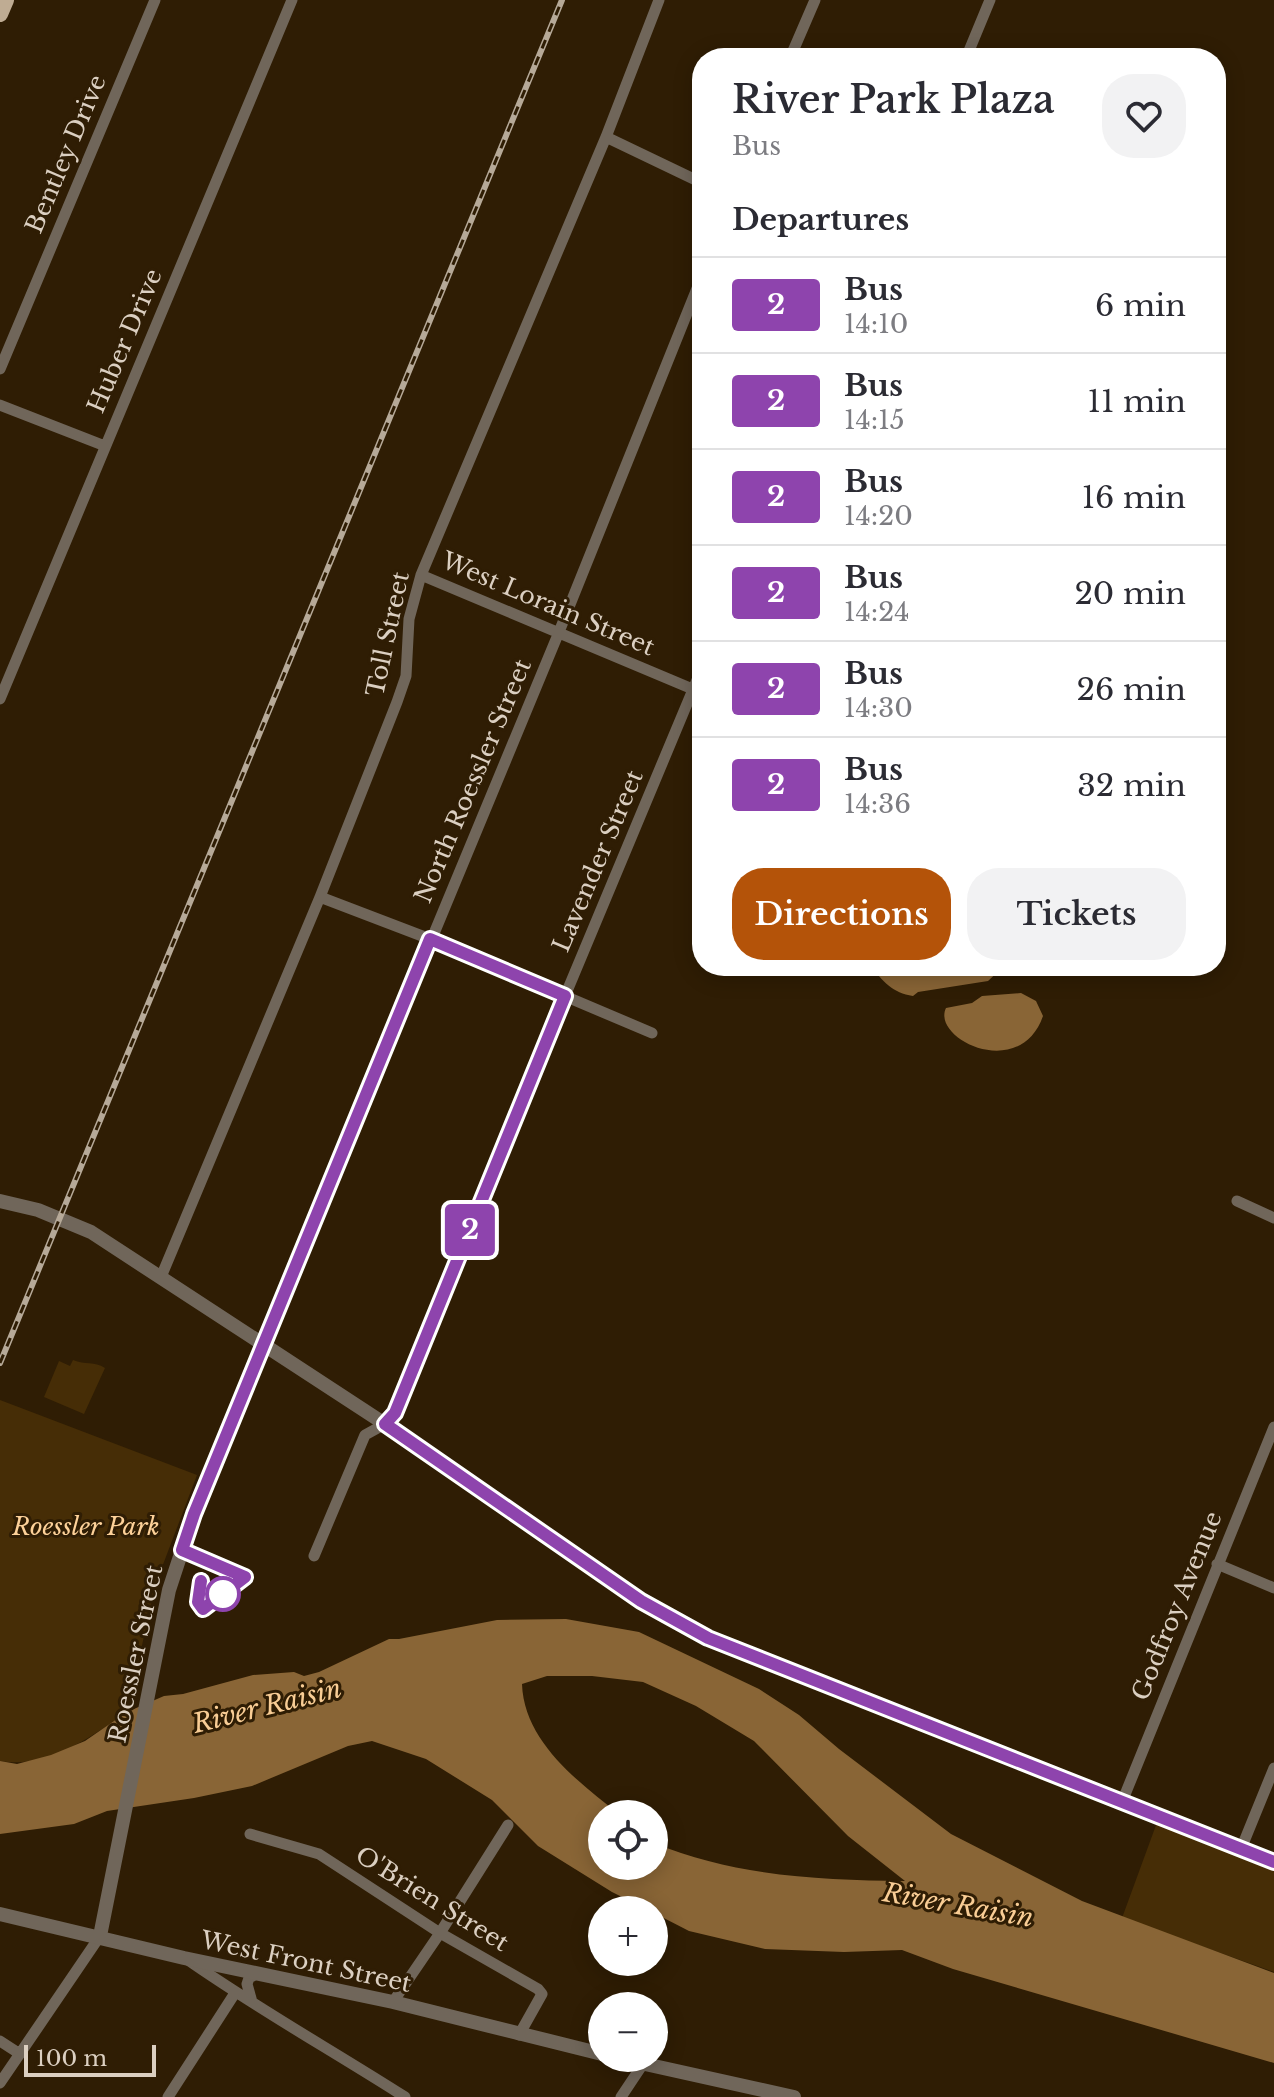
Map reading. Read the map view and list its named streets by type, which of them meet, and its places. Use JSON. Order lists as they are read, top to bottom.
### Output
{
  "streets": {
    "street": [
      "Bentley Drive",
      "Huber Drive",
      "West Lorain Street",
      "Toll Street",
      "North Roessler Street",
      "Lavender Street",
      "Godfroy Avenue",
      "Roessler Street",
      "O'Brien Street",
      "West Front Street"
    ]
  },
  "crossings": [
    ["West Lorain Street", "Toll Street"],
    ["West Lorain Street", "North Roessler Street"],
    ["North Roessler Street", "Roessler Street"],
    ["Roessler Street", "West Front Street"],
    ["O'Brien Street", "West Front Street"]
  ],
  "water": ["River Raisin"],
  "parks": ["Roessler Park"],
  "lines": ["bus line 2"],
  "scale_bar": "100 m",
  "page": {
    "on_map": "2",
    "heading": [
      ["River Park Plaza", "Bus"],
      "Departures"
    ],
    "list": [
      {
        "mark": "2",
        "name": "Bus",
        "note": "14:10",
        "value": "6 min"
      },
      {
        "mark": "2",
        "name": "Bus",
        "note": "14:15",
        "value": "11 min"
      },
      {
        "mark": "2",
        "name": "Bus",
        "note": "14:20",
        "value": "16 min"
      },
      {
        "mark": "2",
        "name": "Bus",
        "note": "14:24",
        "value": "20 min"
      },
      {
        "mark": "2",
        "name": "Bus",
        "note": "14:30",
        "value": "26 min"
      },
      {
        "mark": "2",
        "name": "Bus",
        "note": "14:36",
        "value": "32 min"
      }
    ],
    "buttons": ["Directions", "Tickets"],
    "map_buttons": ["+", "−"],
    "scale": "100 m"
  }
}
